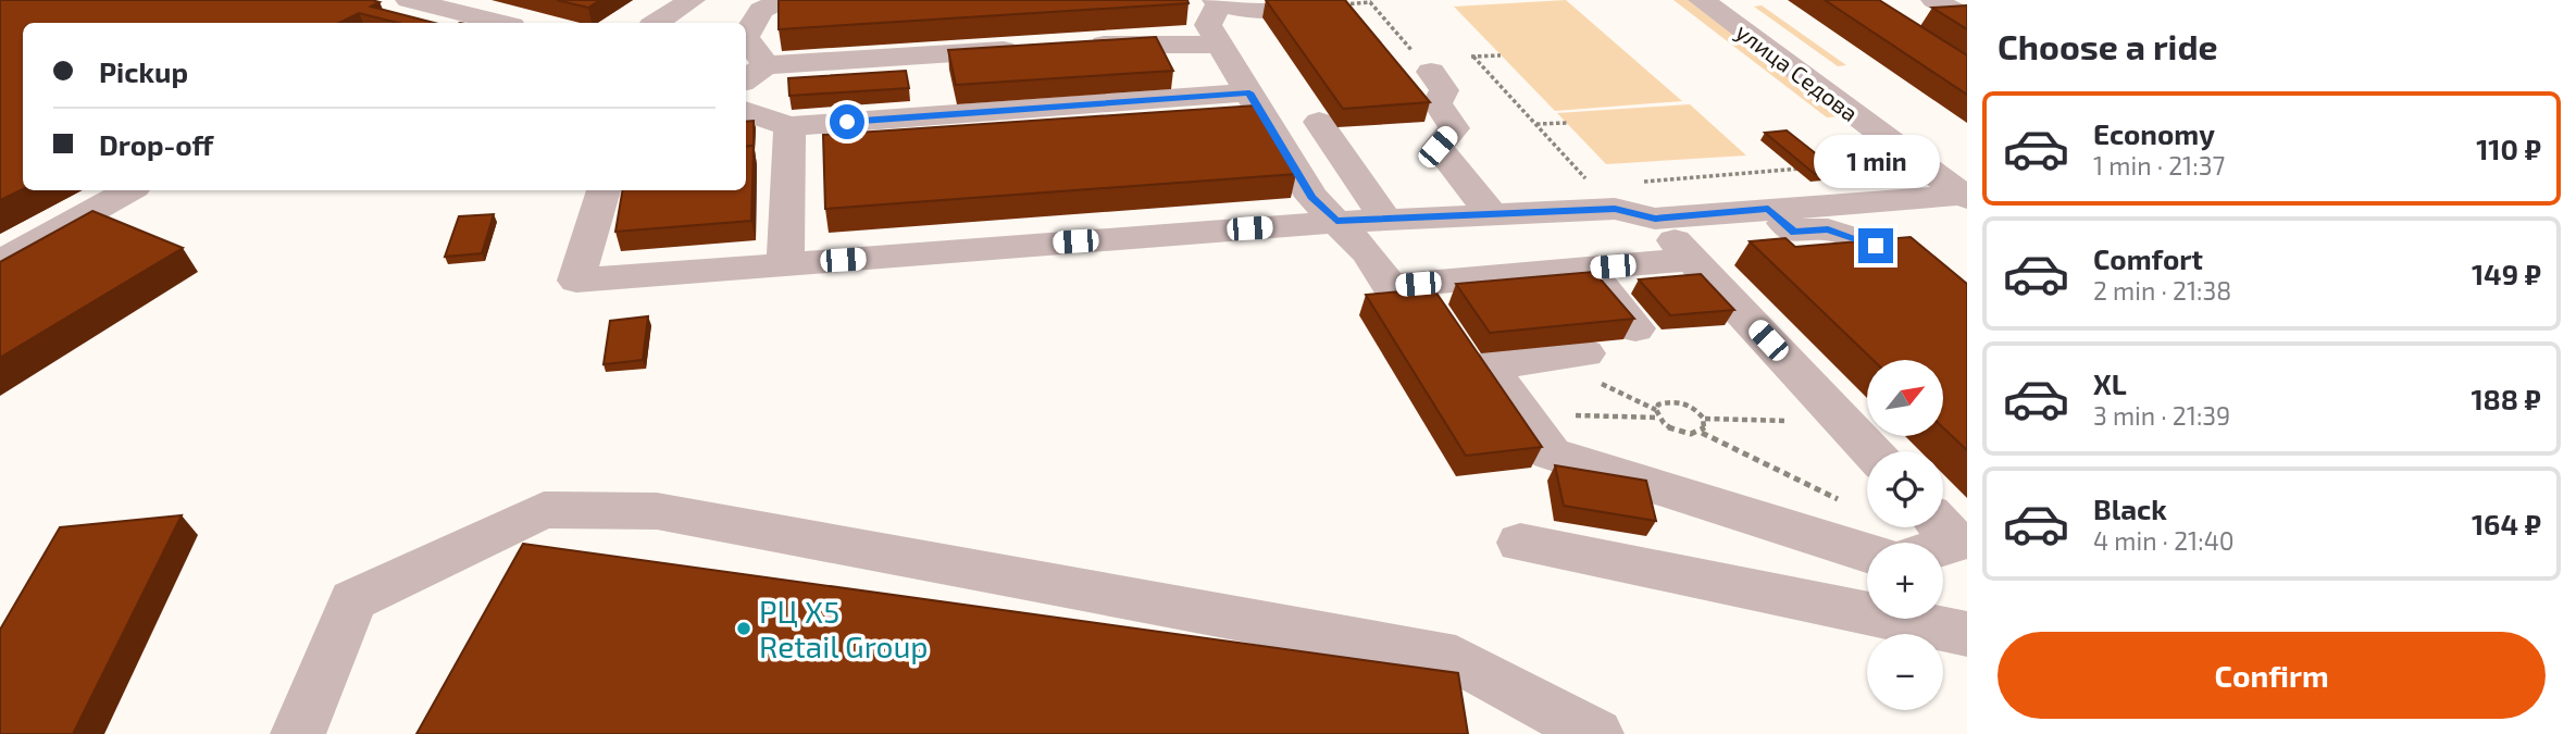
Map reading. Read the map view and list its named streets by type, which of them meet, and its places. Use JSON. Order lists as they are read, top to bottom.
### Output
{
  "streets": {
    "street": ["улица Седова"]
  },
  "places": ["РЦ X5 Retail Group"],
  "north": "top right",
  "page": {
    "heading": "Choose a ride",
    "banner": ["Pickup", "Drop-off"],
    "list": [
      {
        "name": "Economy",
        "note": "1 min · 21:37",
        "value": "110 ₽"
      },
      {
        "name": "Comfort",
        "note": "2 min · 21:38",
        "value": "149 ₽"
      },
      {
        "name": "XL",
        "note": "3 min · 21:39",
        "value": "188 ₽"
      },
      {
        "name": "Black",
        "note": "4 min · 21:40",
        "value": "164 ₽"
      }
    ],
    "bubble": "1 min",
    "map_buttons": ["+", "−"],
    "buttons": "Confirm"
  }
}
